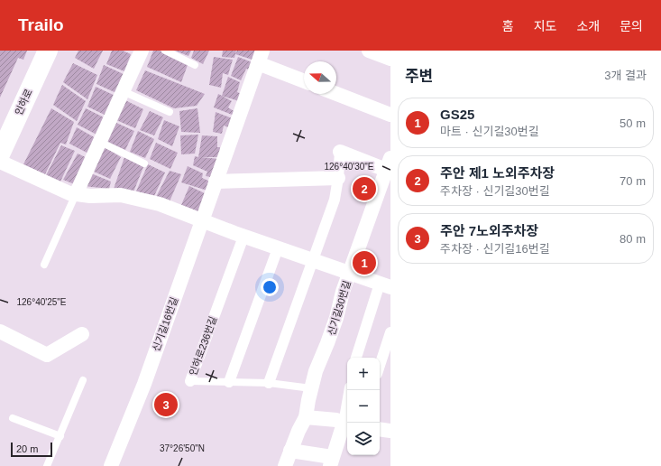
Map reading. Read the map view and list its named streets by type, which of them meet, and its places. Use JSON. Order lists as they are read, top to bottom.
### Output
{
  "streets": {
    "main road": ["인하로"],
    "street": ["신기길30번길", "신기길16번길", "인하로236번길"]
  },
  "crossings": [
    ["신기길30번길", "인하로236번길"]
  ],
  "scale_bar": "20 m",
  "north": "left",
  "page": {
    "header": "Trailo",
    "nav": [
      "홈",
      "지도",
      "소개",
      "문의"
    ],
    "heading": ["주변", "3개 결과"],
    "list": [
      {
        "mark": "1",
        "name": "GS25",
        "note": "마트 · 신기길30번길",
        "value": "50 m"
      },
      {
        "mark": "2",
        "name": "주안 제1 노외주차장",
        "note": "주차장 · 신기길30번길",
        "value": "70 m"
      },
      {
        "mark": "3",
        "name": "주안 7노외주차장",
        "note": "주차장 · 신기길16번길",
        "value": "80 m"
      }
    ],
    "pins": ["2", "1", "3"],
    "map_buttons": ["+", "−"],
    "scale": "20 m"
  },
  "coordinates": ["126°40'30\"E", "126°40'25\"E", "37°26'50\"N"]
}
